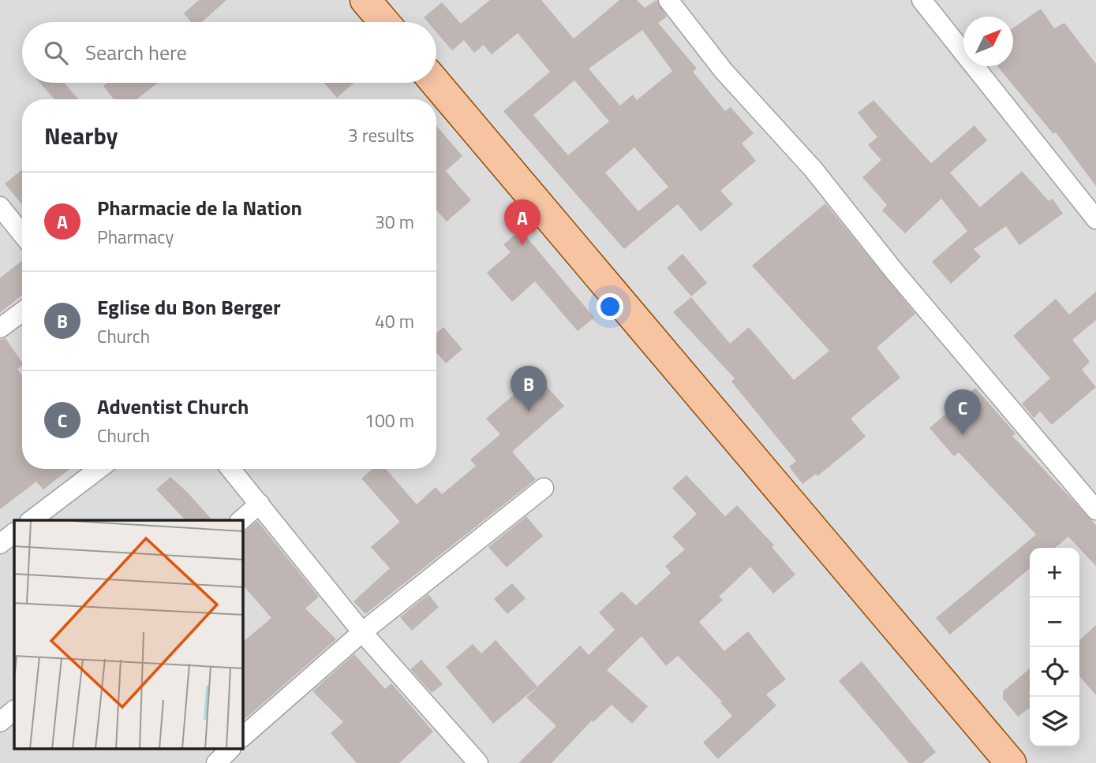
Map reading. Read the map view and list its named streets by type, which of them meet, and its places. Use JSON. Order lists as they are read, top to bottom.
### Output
{
  "north": "top right",
  "page": {
    "search": "Search here",
    "heading": ["Nearby", "3 results"],
    "list": [
      {
        "mark": "A",
        "name": "Pharmacie de la Nation",
        "note": "Pharmacy",
        "value": "30 m"
      },
      {
        "mark": "B",
        "name": "Eglise du Bon Berger",
        "note": "Church",
        "value": "40 m"
      },
      {
        "mark": "C",
        "name": "Adventist Church",
        "note": "Church",
        "value": "100 m"
      }
    ],
    "pins": ["A", "B", "C"],
    "map_buttons": ["+", "−"]
  }
}
